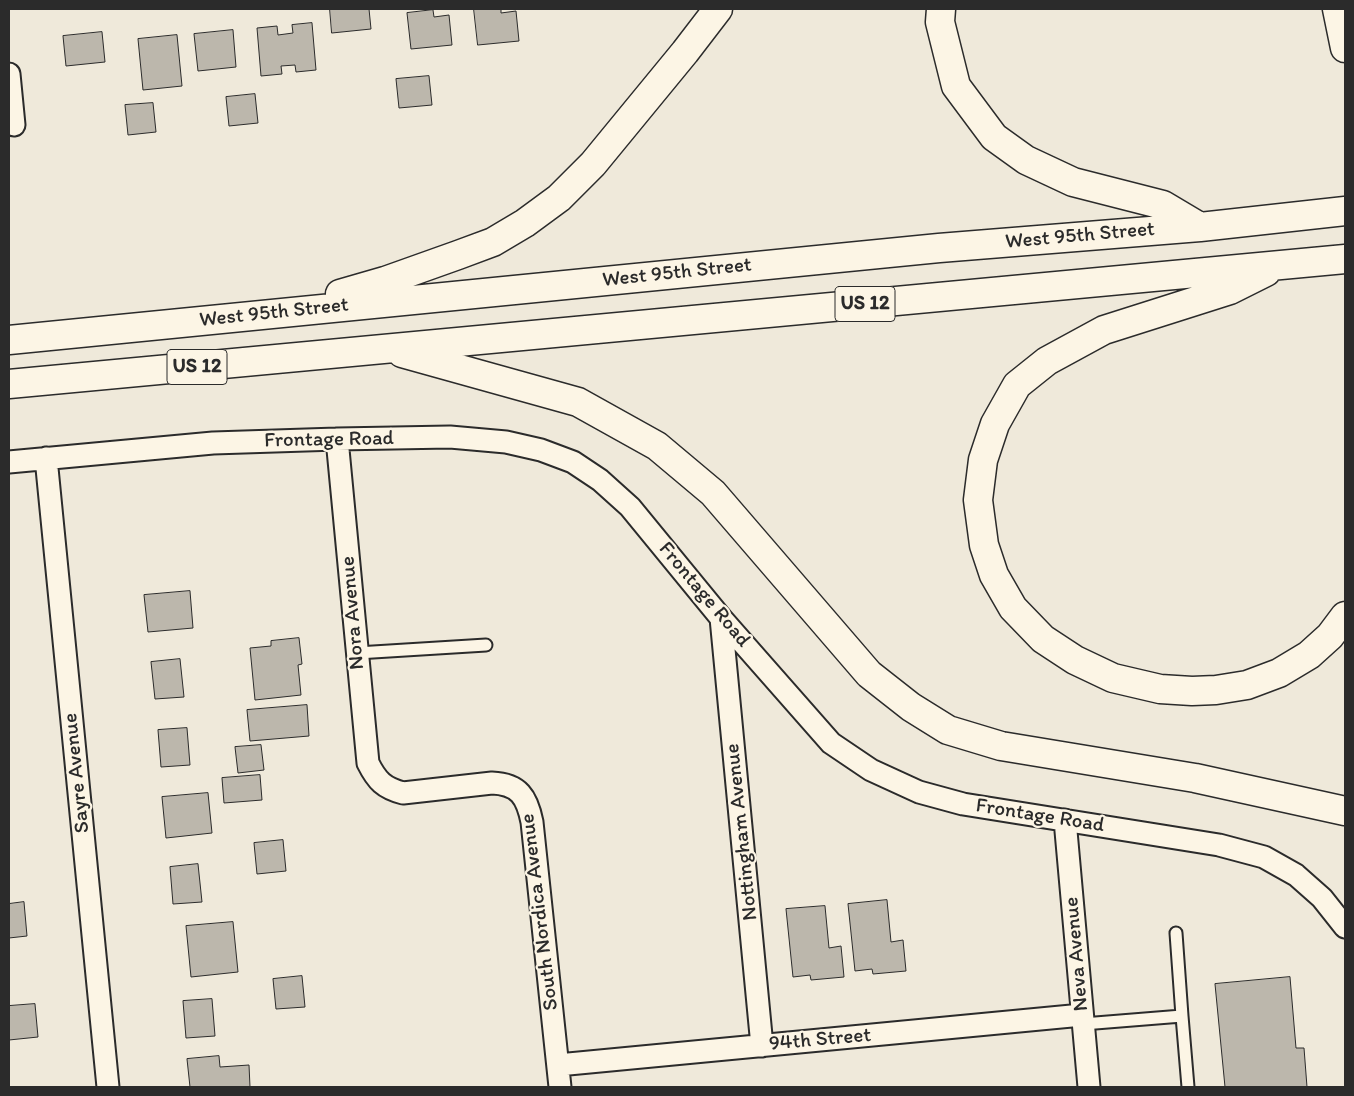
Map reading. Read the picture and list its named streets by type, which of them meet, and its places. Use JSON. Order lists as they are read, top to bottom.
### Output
{
  "streets": {
    "main road": ["West 95th Street", "US 12"],
    "street": [
      "Frontage Road",
      "Nora Avenue",
      "Sayre Avenue",
      "Nottingham Avenue",
      "South Nordica Avenue",
      "Neva Avenue",
      "94th Street"
    ]
  },
  "crossings": [
    ["Frontage Road", "Nora Avenue"],
    ["Frontage Road", "Sayre Avenue"],
    ["Frontage Road", "Nottingham Avenue"],
    ["Frontage Road", "Neva Avenue"],
    ["Nora Avenue", "South Nordica Avenue"],
    ["Nottingham Avenue", "94th Street"],
    ["South Nordica Avenue", "94th Street"],
    ["Neva Avenue", "94th Street"]
  ]
}
